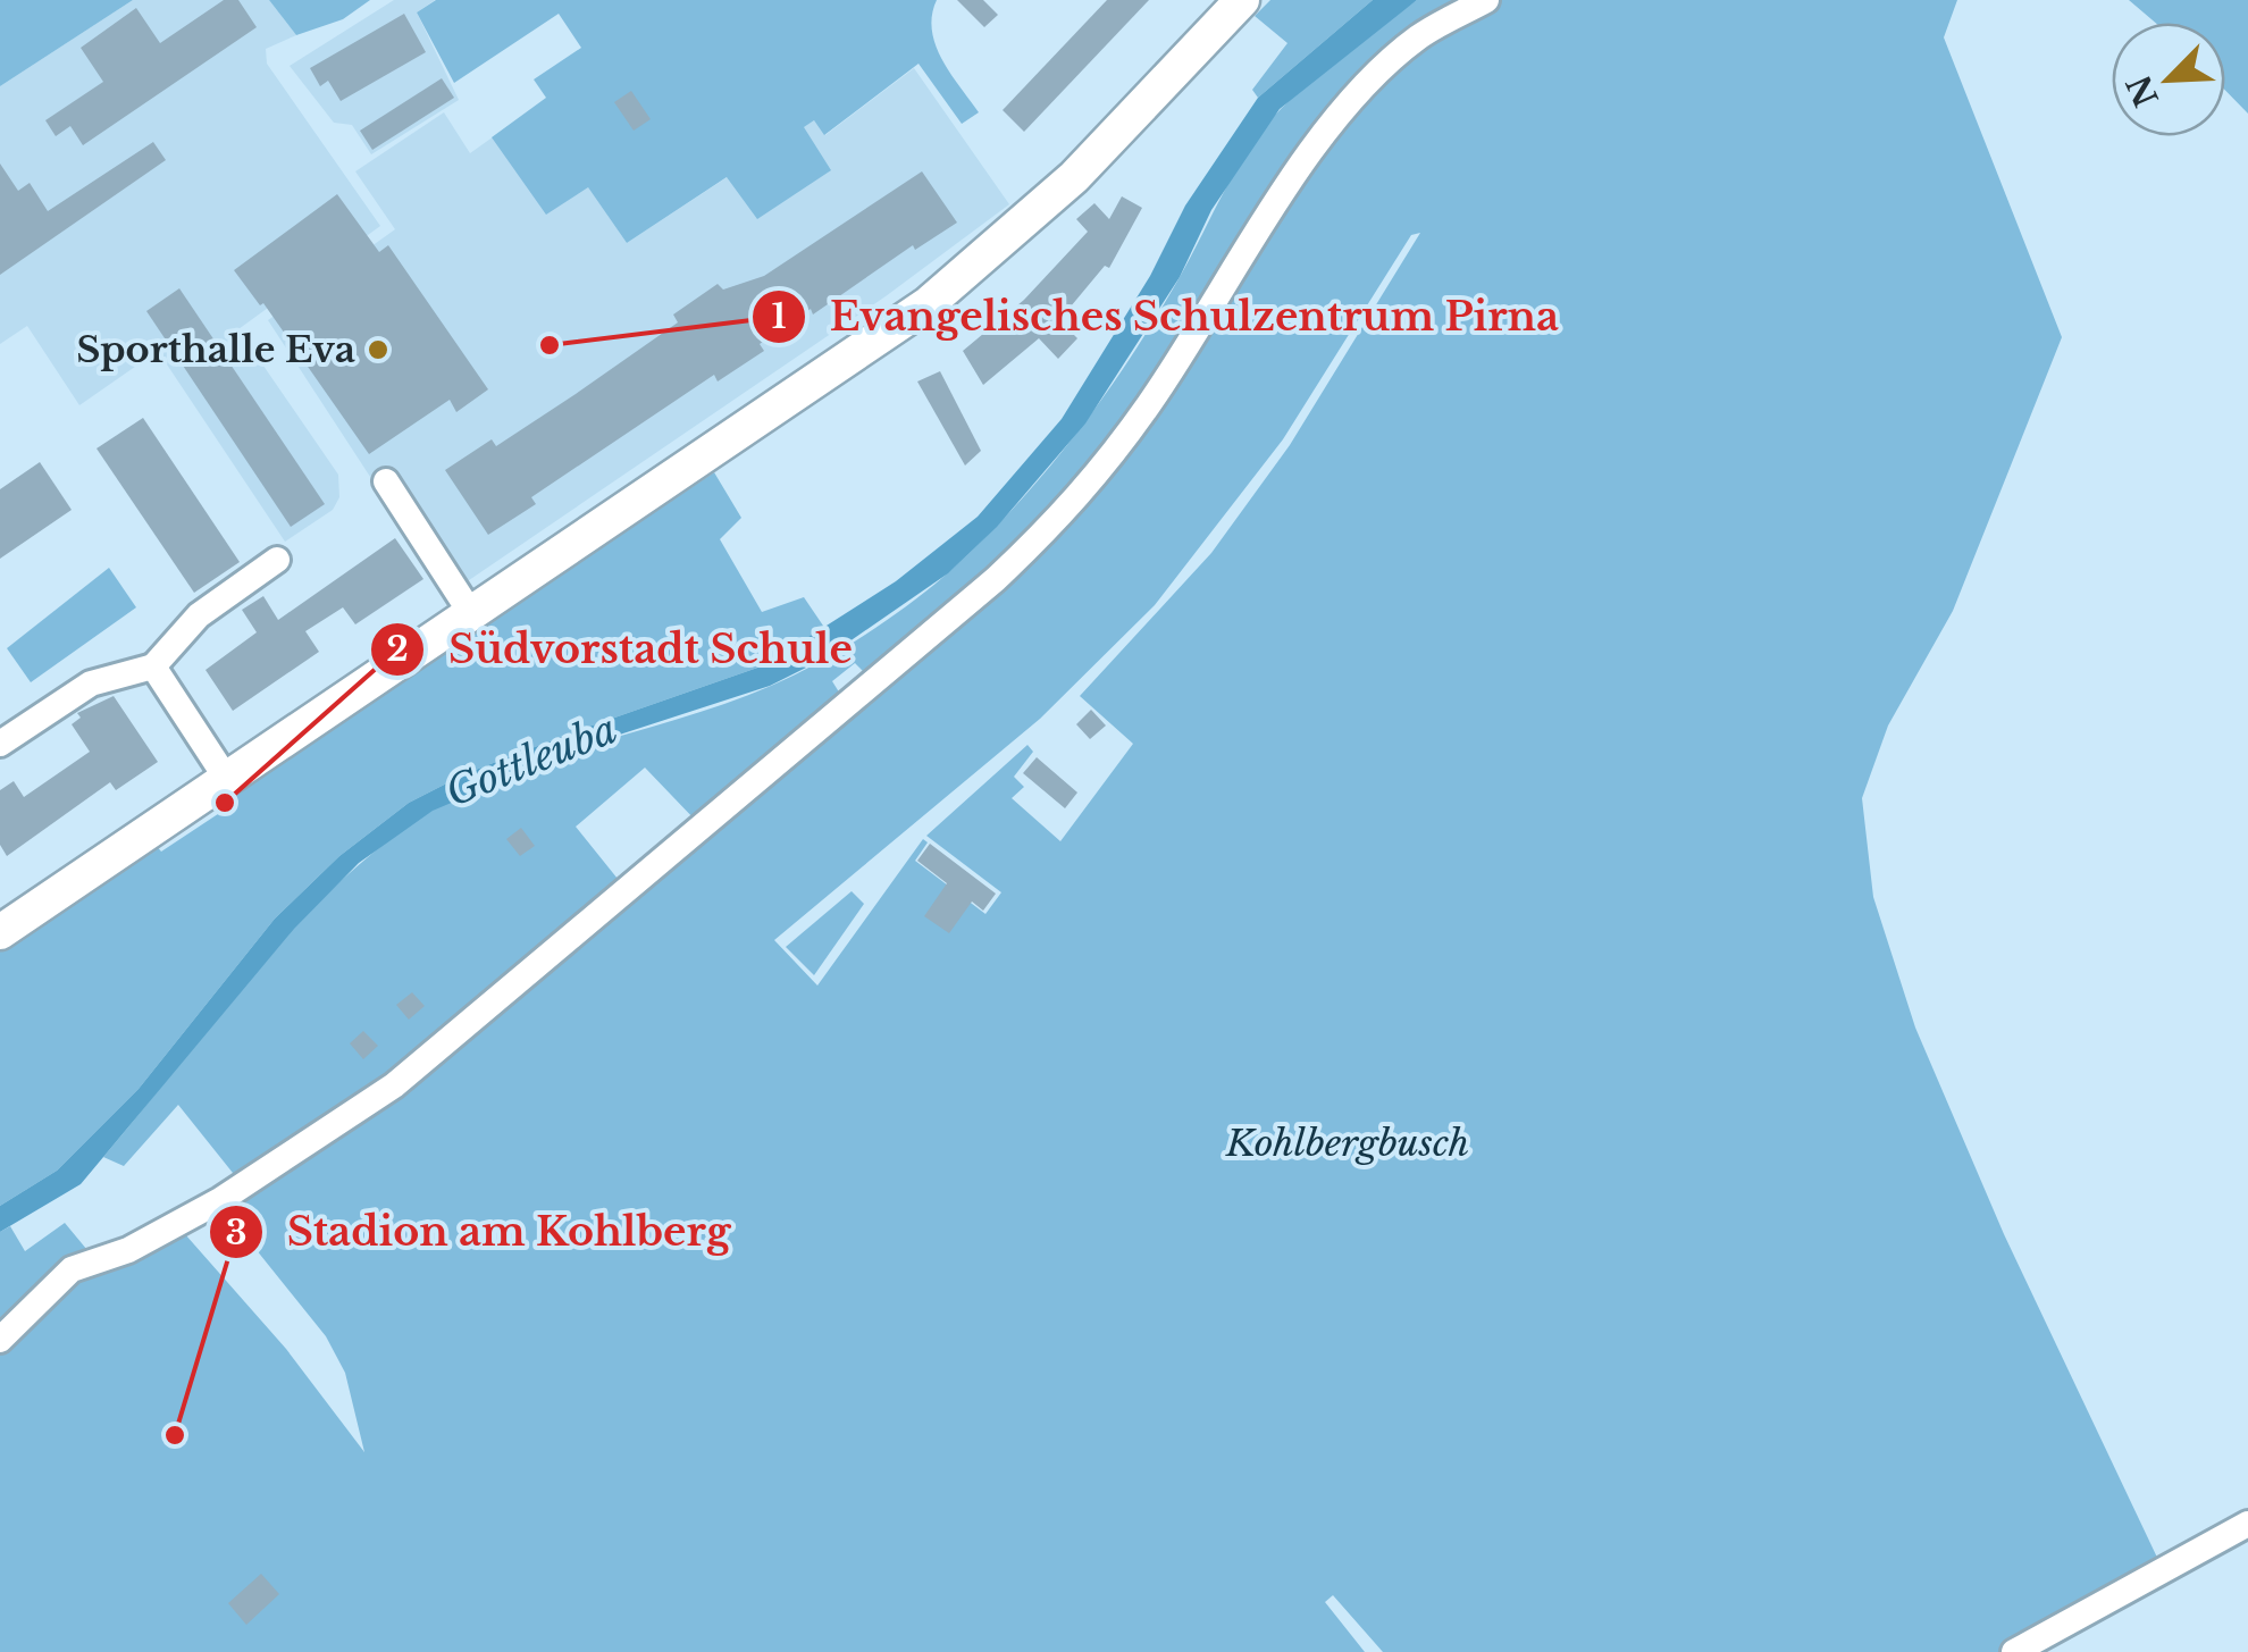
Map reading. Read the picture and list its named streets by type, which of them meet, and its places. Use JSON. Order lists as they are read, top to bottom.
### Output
{
  "water": ["Gottleuba"],
  "parks": ["Kohlbergbusch"],
  "places": [
    "Evangelisches Schulzentrum Pirna",
    "Sporthalle Eva",
    "Südvorstadt Schule",
    "Stadion am Kohlberg"
  ],
  "north": "bottom left"
}
